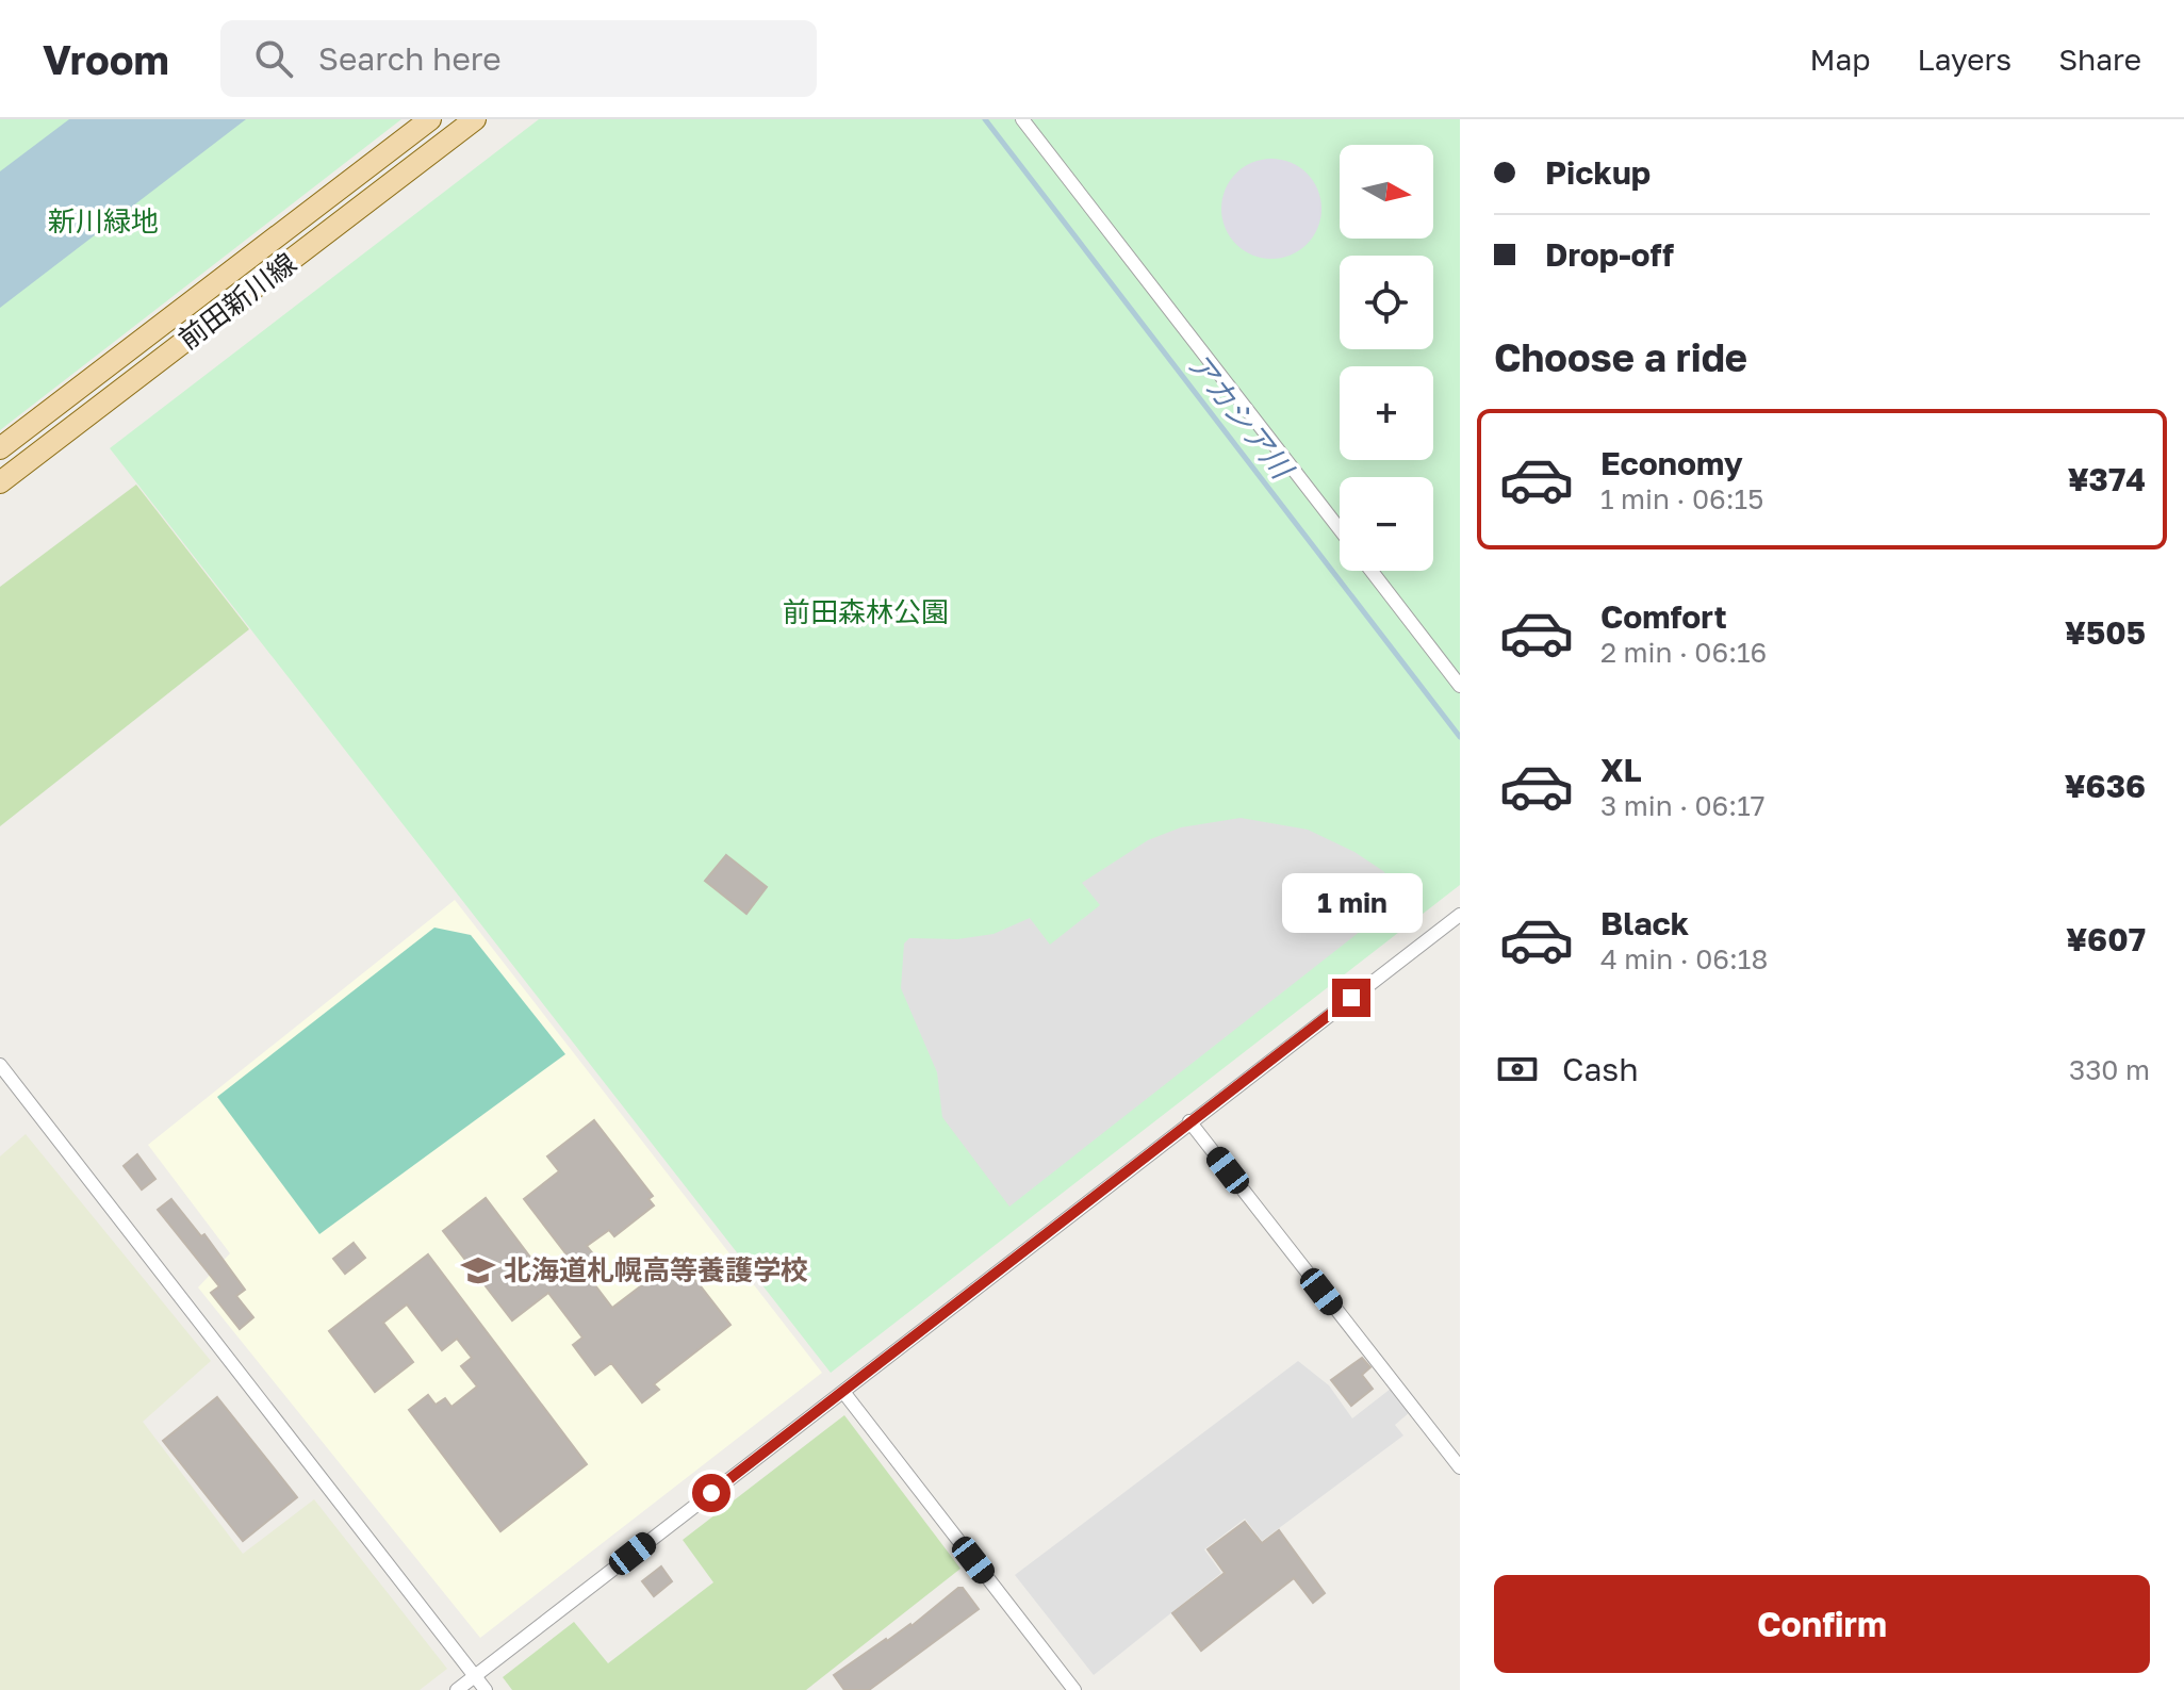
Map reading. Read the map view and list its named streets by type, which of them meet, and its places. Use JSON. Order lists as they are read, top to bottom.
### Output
{
  "streets": {
    "main road": ["前田新川線"]
  },
  "water": ["アカシア川"],
  "parks": ["新川緑地", "前田森林公園"],
  "places": {
    "school or university": ["北海道札幌高等養護学校"]
  },
  "north": "right",
  "page": {
    "header": "Vroom",
    "search": "Search here",
    "nav": ["Map", "Layers", "Share"],
    "banner": ["Pickup", "Drop-off"],
    "map_buttons": ["+", "−"],
    "heading": "Choose a ride",
    "list": [
      {
        "name": "Economy",
        "note": "1 min · 06:15",
        "value": "¥374"
      },
      {
        "name": "Comfort",
        "note": "2 min · 06:16",
        "value": "¥505"
      },
      {
        "name": "XL",
        "note": "3 min · 06:17",
        "value": "¥636"
      },
      {
        "name": "Black",
        "note": "4 min · 06:18",
        "value": "¥607"
      }
    ],
    "bubble": "1 min",
    "pay": ["Cash", "330 m"],
    "buttons": "Confirm"
  }
}
